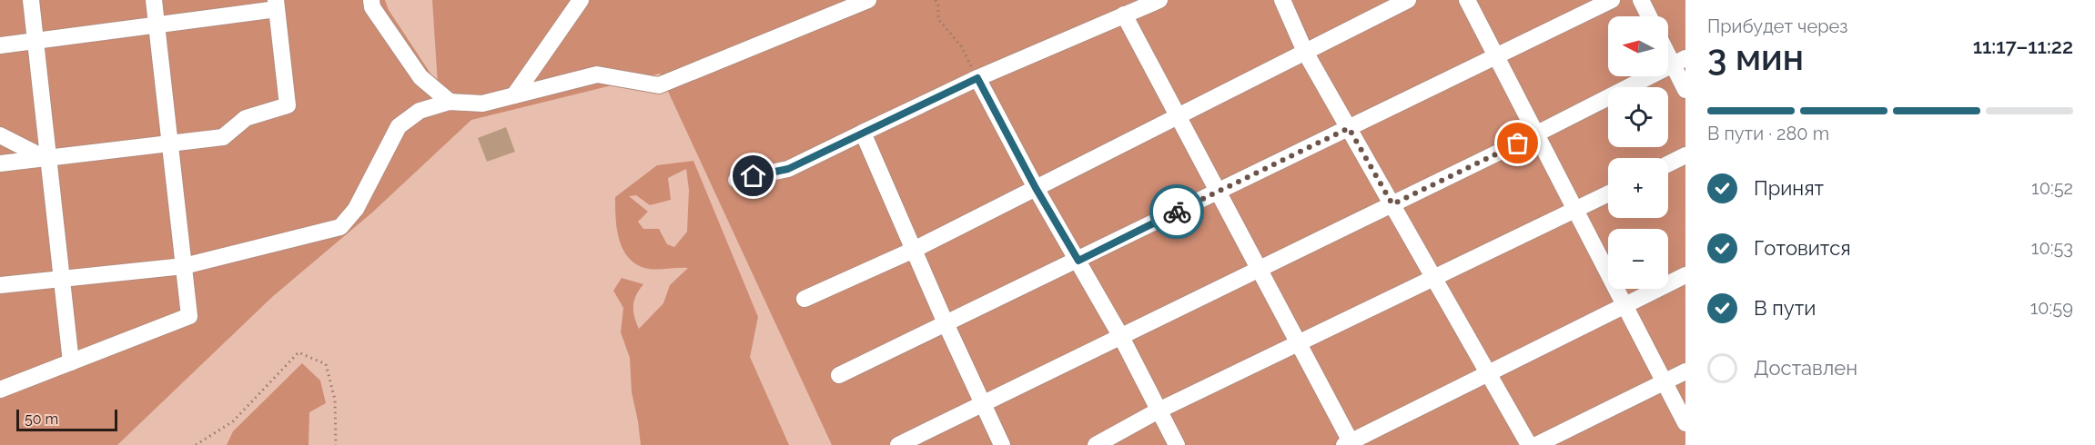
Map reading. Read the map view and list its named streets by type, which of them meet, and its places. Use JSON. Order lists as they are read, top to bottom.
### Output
{
  "scale_bar": "50 m",
  "north": "left",
  "page": {
    "heading": ["3 мин", "Прибудет через", "11:17–11:22"],
    "map_buttons": ["+", "−"],
    "bar": "В пути · 280 m",
    "list": [
      ["Принят", "10:52"],
      ["Готовится", "10:53"],
      ["В пути", "10:59"],
      "Доставлен"
    ],
    "scale": "50 m"
  }
}
